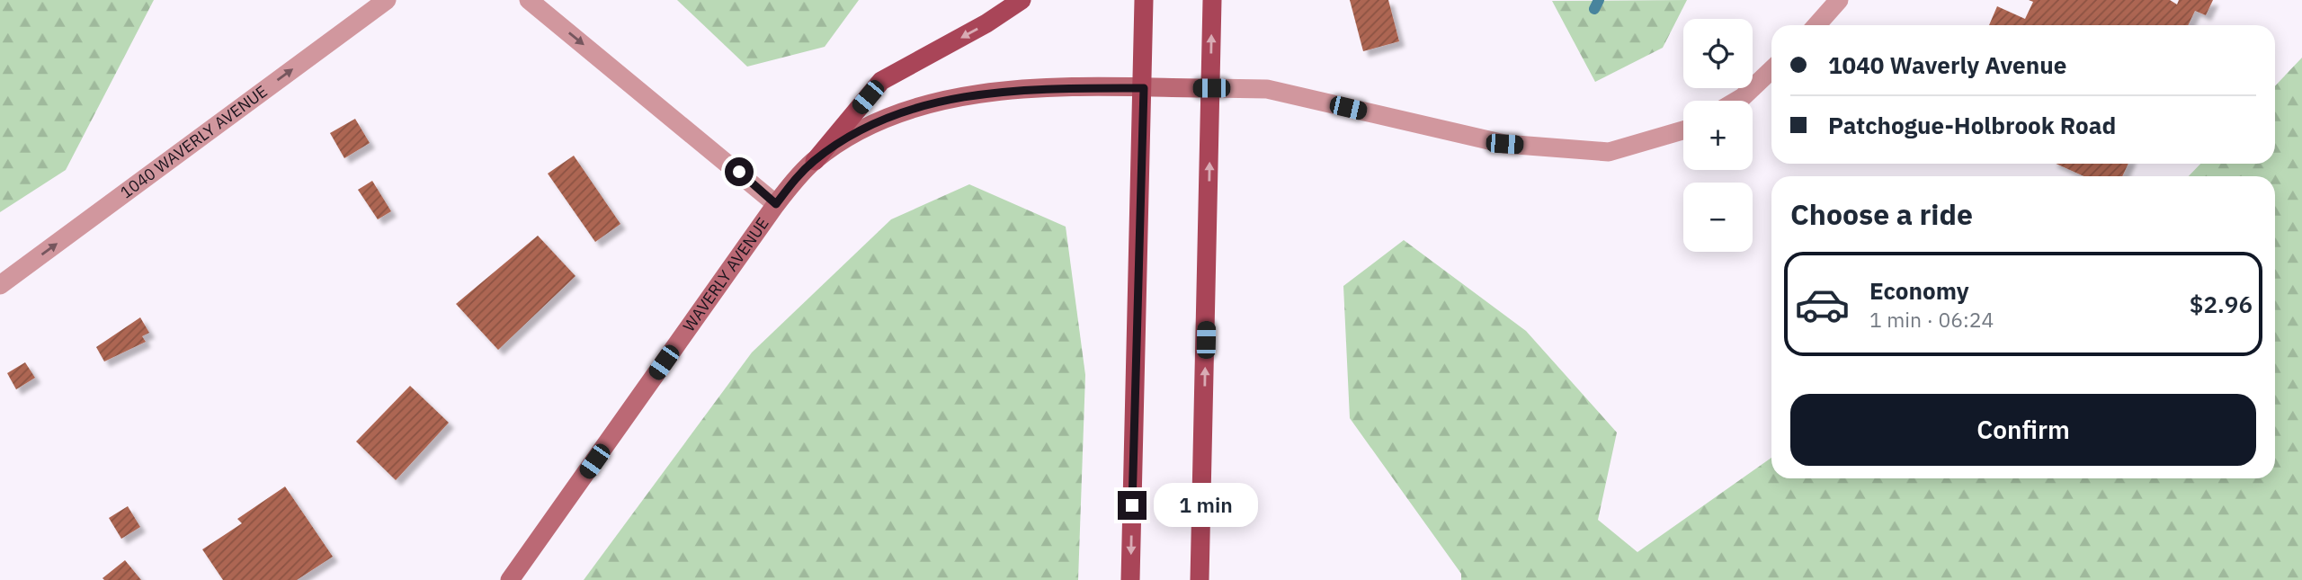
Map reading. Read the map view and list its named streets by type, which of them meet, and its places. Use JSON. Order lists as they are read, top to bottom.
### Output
{
  "streets": {
    "main road": ["WAVERLY AVENUE"],
    "lane": ["1040 WAVERLY AVENUE"]
  },
  "one_way": ["1040 WAVERLY AVENUE"],
  "page": {
    "map_buttons": ["+", "−"],
    "banner": ["1040 Waverly Avenue", "Patchogue-Holbrook Road"],
    "heading": "Choose a ride",
    "list": [
      {
        "name": "Economy",
        "note": "1 min · 06:24",
        "value": "$2.96"
      }
    ],
    "buttons": "Confirm",
    "bubble": "1 min"
  }
}
